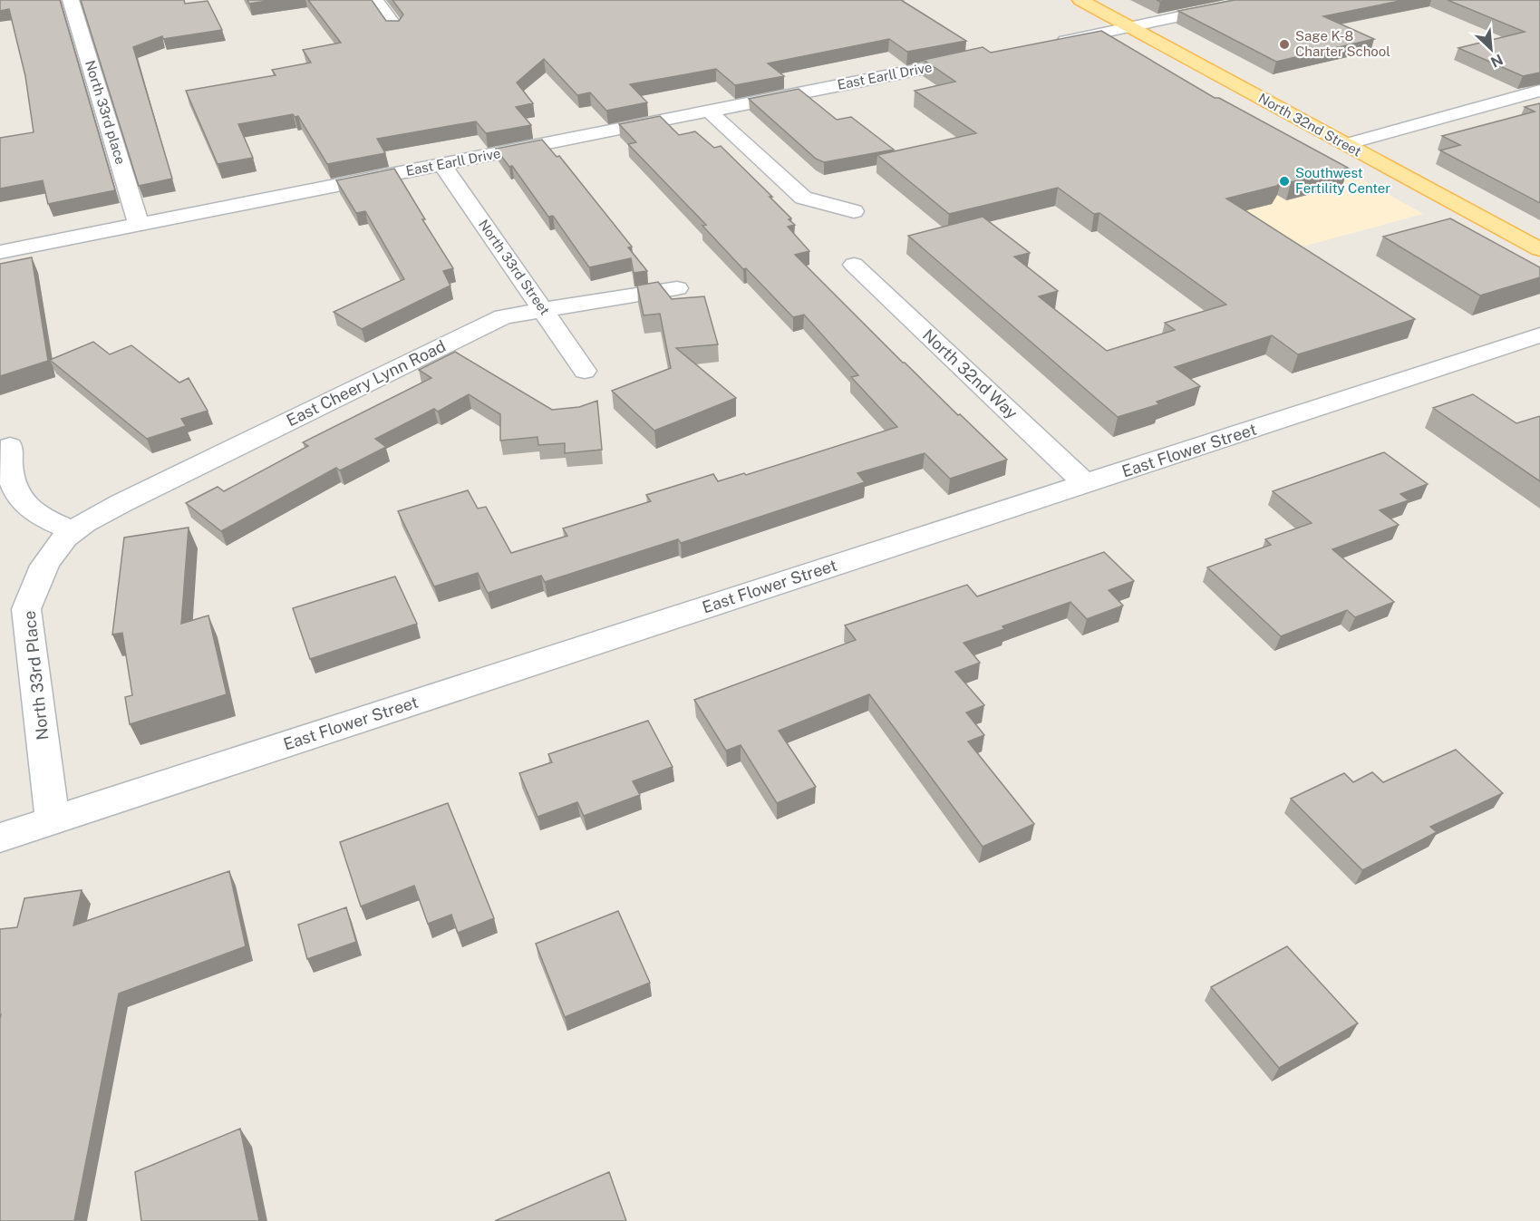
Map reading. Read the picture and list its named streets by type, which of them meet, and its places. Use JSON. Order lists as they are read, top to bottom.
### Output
{
  "streets": {
    "main road": ["North 32nd Street"],
    "street": [
      "East Earll Drive",
      "North 33rd place",
      "North 33rd Street",
      "North 32nd Way",
      "East Cheery Lynn Road",
      "East Flower Street",
      "North 33rd Place"
    ]
  },
  "crossings": [
    ["East Earll Drive", "North 33rd place"],
    ["East Earll Drive", "North 33rd Street"],
    ["North 33rd Street", "East Cheery Lynn Road"],
    ["North 32nd Way", "East Flower Street"],
    ["East Cheery Lynn Road", "North 33rd Place"],
    ["East Flower Street", "North 33rd Place"]
  ],
  "places": ["Sage K-8 Charter School", "Southwest Fertility Center"],
  "north": "bottom right"
}
